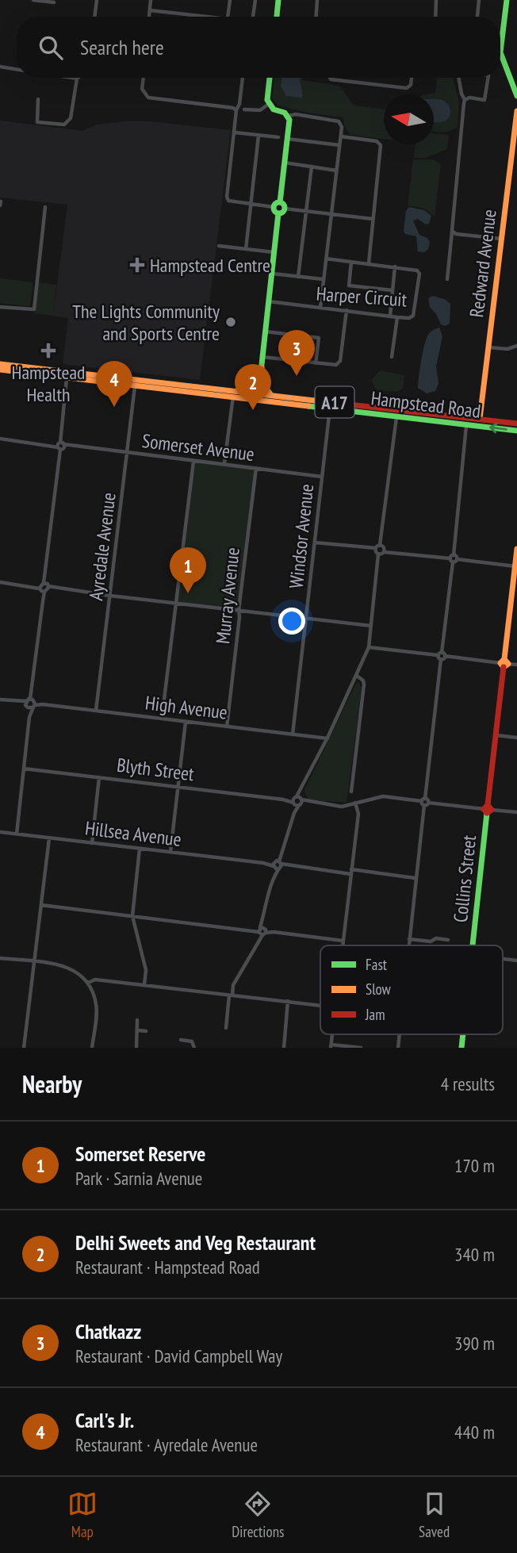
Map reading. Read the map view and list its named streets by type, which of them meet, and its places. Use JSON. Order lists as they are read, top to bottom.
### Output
{
  "streets": {
    "main road": [
      "Redward Avenue",
      "A17",
      "Hampstead Road",
      "Collins Street"
    ],
    "street": [
      "Harper Circuit",
      "Somerset Avenue",
      "Windsor Avenue",
      "Ayredale Avenue",
      "Murray Avenue",
      "High Avenue",
      "Blyth Street",
      "Hillsea Avenue"
    ]
  },
  "crossings": [
    ["Redward Avenue", "Hampstead Road"],
    ["Hampstead Road", "Windsor Avenue"],
    ["Hampstead Road", "Ayredale Avenue"],
    ["Somerset Avenue", "Windsor Avenue"],
    ["Somerset Avenue", "Ayredale Avenue"],
    ["Somerset Avenue", "Murray Avenue"],
    ["Windsor Avenue", "High Avenue"],
    ["Ayredale Avenue", "High Avenue"],
    ["Murray Avenue", "High Avenue"],
    ["Blyth Street", "Collins Street"]
  ],
  "places": {
    "health": ["Hampstead Centre", "Hampstead Health"],
    "other": ["The Lights Community and Sports Centre"]
  },
  "legend": ["Fast", "Slow", "Jam"],
  "north": "left",
  "page": {
    "search": "Search here",
    "pins": [
      "3",
      "4",
      "2",
      "1"
    ],
    "heading": ["Nearby", "4 results"],
    "list": [
      {
        "mark": "1",
        "name": "Somerset Reserve",
        "note": "Park · Sarnia Avenue",
        "value": "170 m"
      },
      {
        "mark": "2",
        "name": "Delhi Sweets and Veg Restaurant",
        "note": "Restaurant · Hampstead Road",
        "value": "340 m"
      },
      {
        "mark": "3",
        "name": "Chatkazz",
        "note": "Restaurant · David Campbell Way",
        "value": "390 m"
      },
      {
        "mark": "4",
        "name": "Carl's Jr.",
        "note": "Restaurant · Ayredale Avenue",
        "value": "440 m"
      }
    ],
    "nav": ["Map", "Directions", "Saved"]
  }
}
